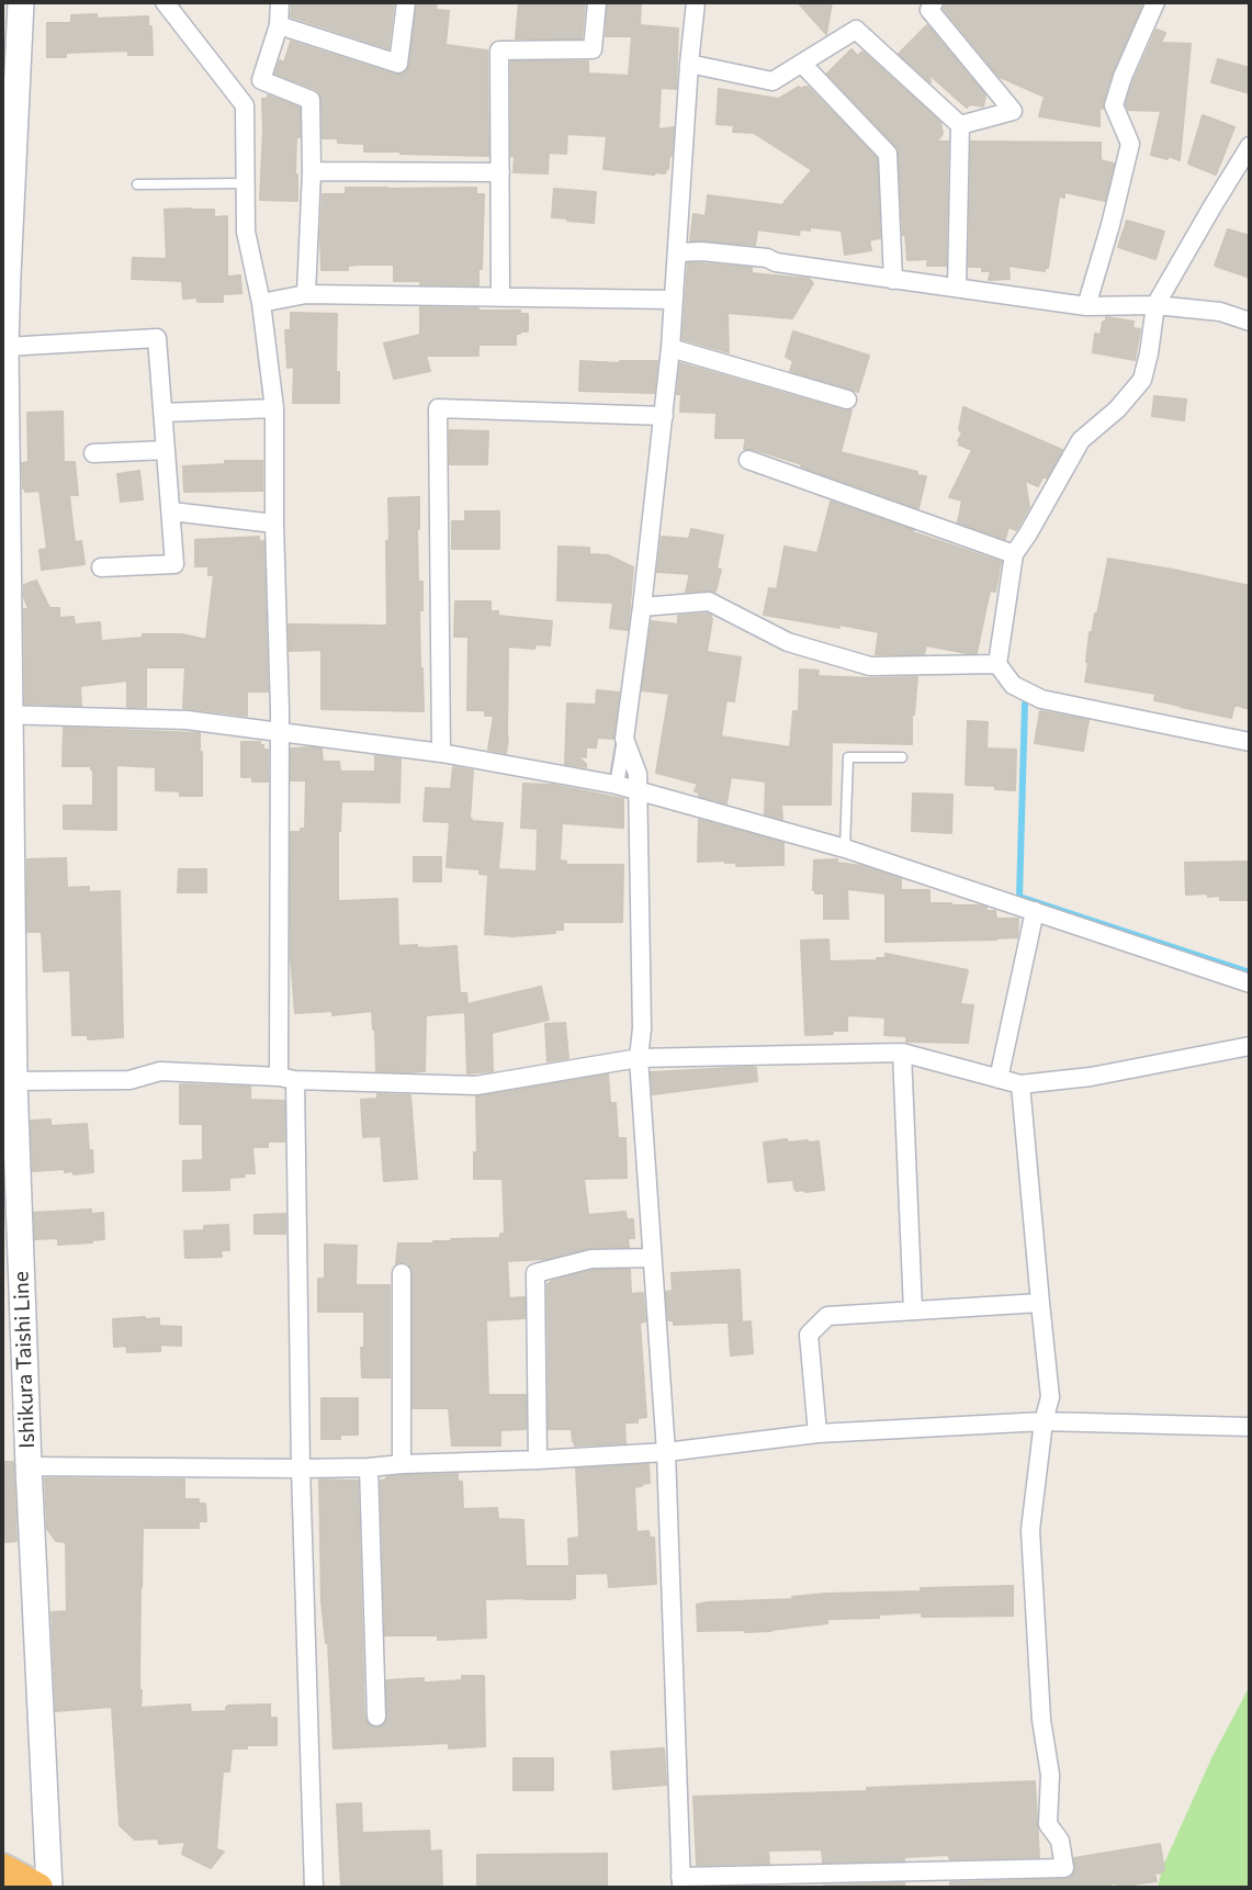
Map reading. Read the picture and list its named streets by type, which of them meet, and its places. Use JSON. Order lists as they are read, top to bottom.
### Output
{
  "streets": {
    "main road": ["Ishikura Taishi Line"]
  }
}
